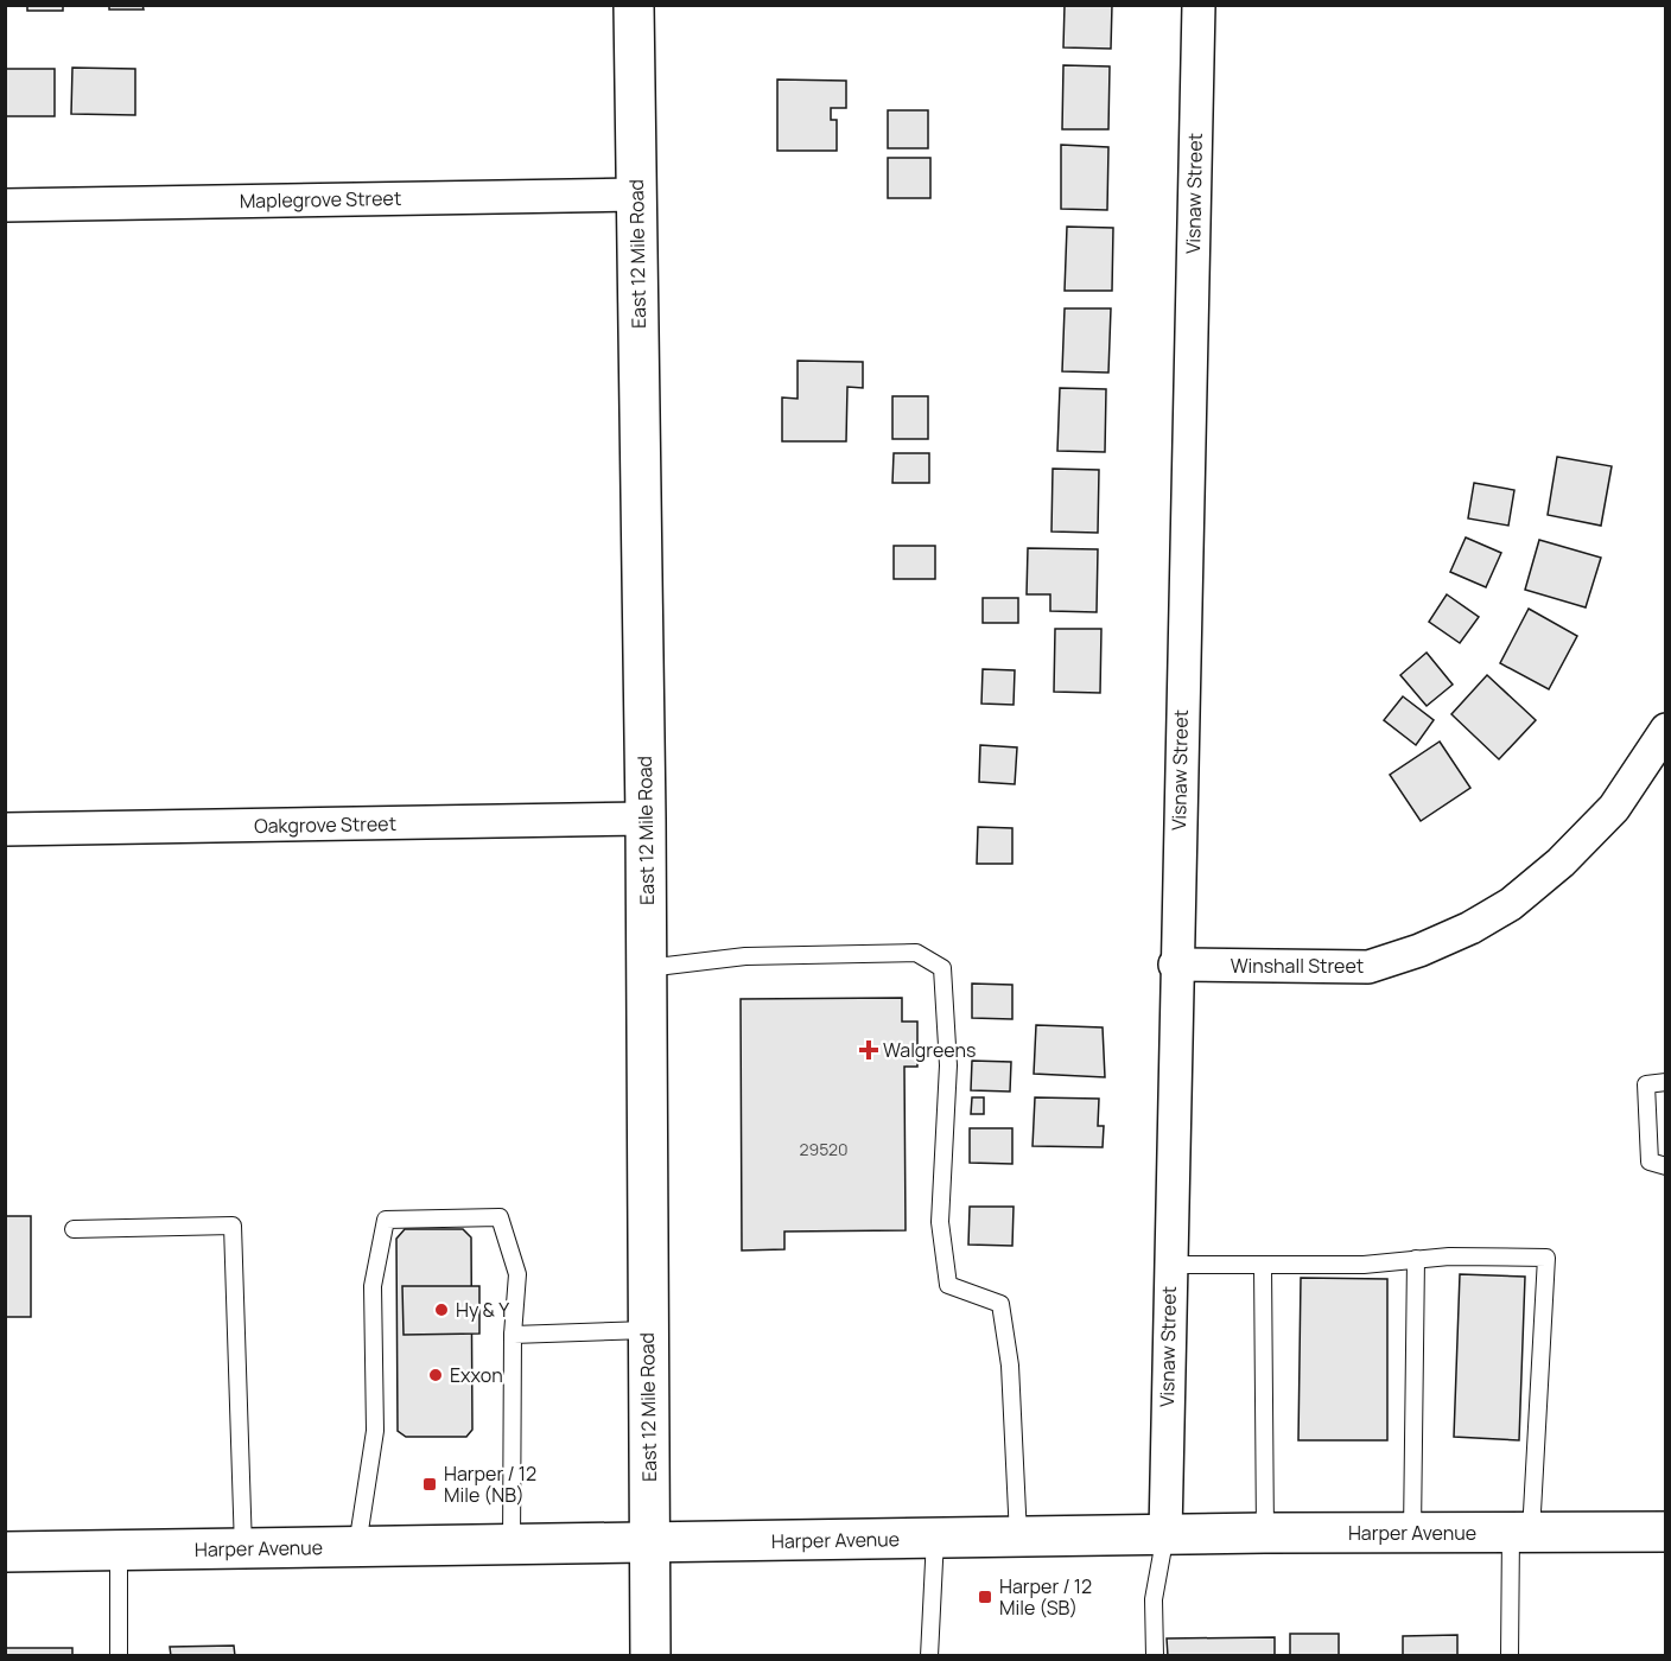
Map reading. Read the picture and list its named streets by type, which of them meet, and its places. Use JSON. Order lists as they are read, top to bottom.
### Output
{
  "streets": {
    "main road": ["East 12 Mile Road", "Harper Avenue"],
    "street": [
      "Visnaw Street",
      "Maplegrove Street",
      "Oakgrove Street",
      "Winshall Street"
    ]
  },
  "crossings": [
    ["Visnaw Street", "Winshall Street"],
    ["Visnaw Street", "Harper Avenue"],
    ["Maplegrove Street", "East 12 Mile Road"],
    ["East 12 Mile Road", "Oakgrove Street"],
    ["East 12 Mile Road", "Harper Avenue"]
  ],
  "places": {
    "health": ["Walgreens"],
    "other": ["Hy & Y", "Exxon"],
    "transit": ["Harper / 12 Mile (NB)", "Harper / 12 Mile (SB)"]
  },
  "house_numbers": ["29520"]
}
